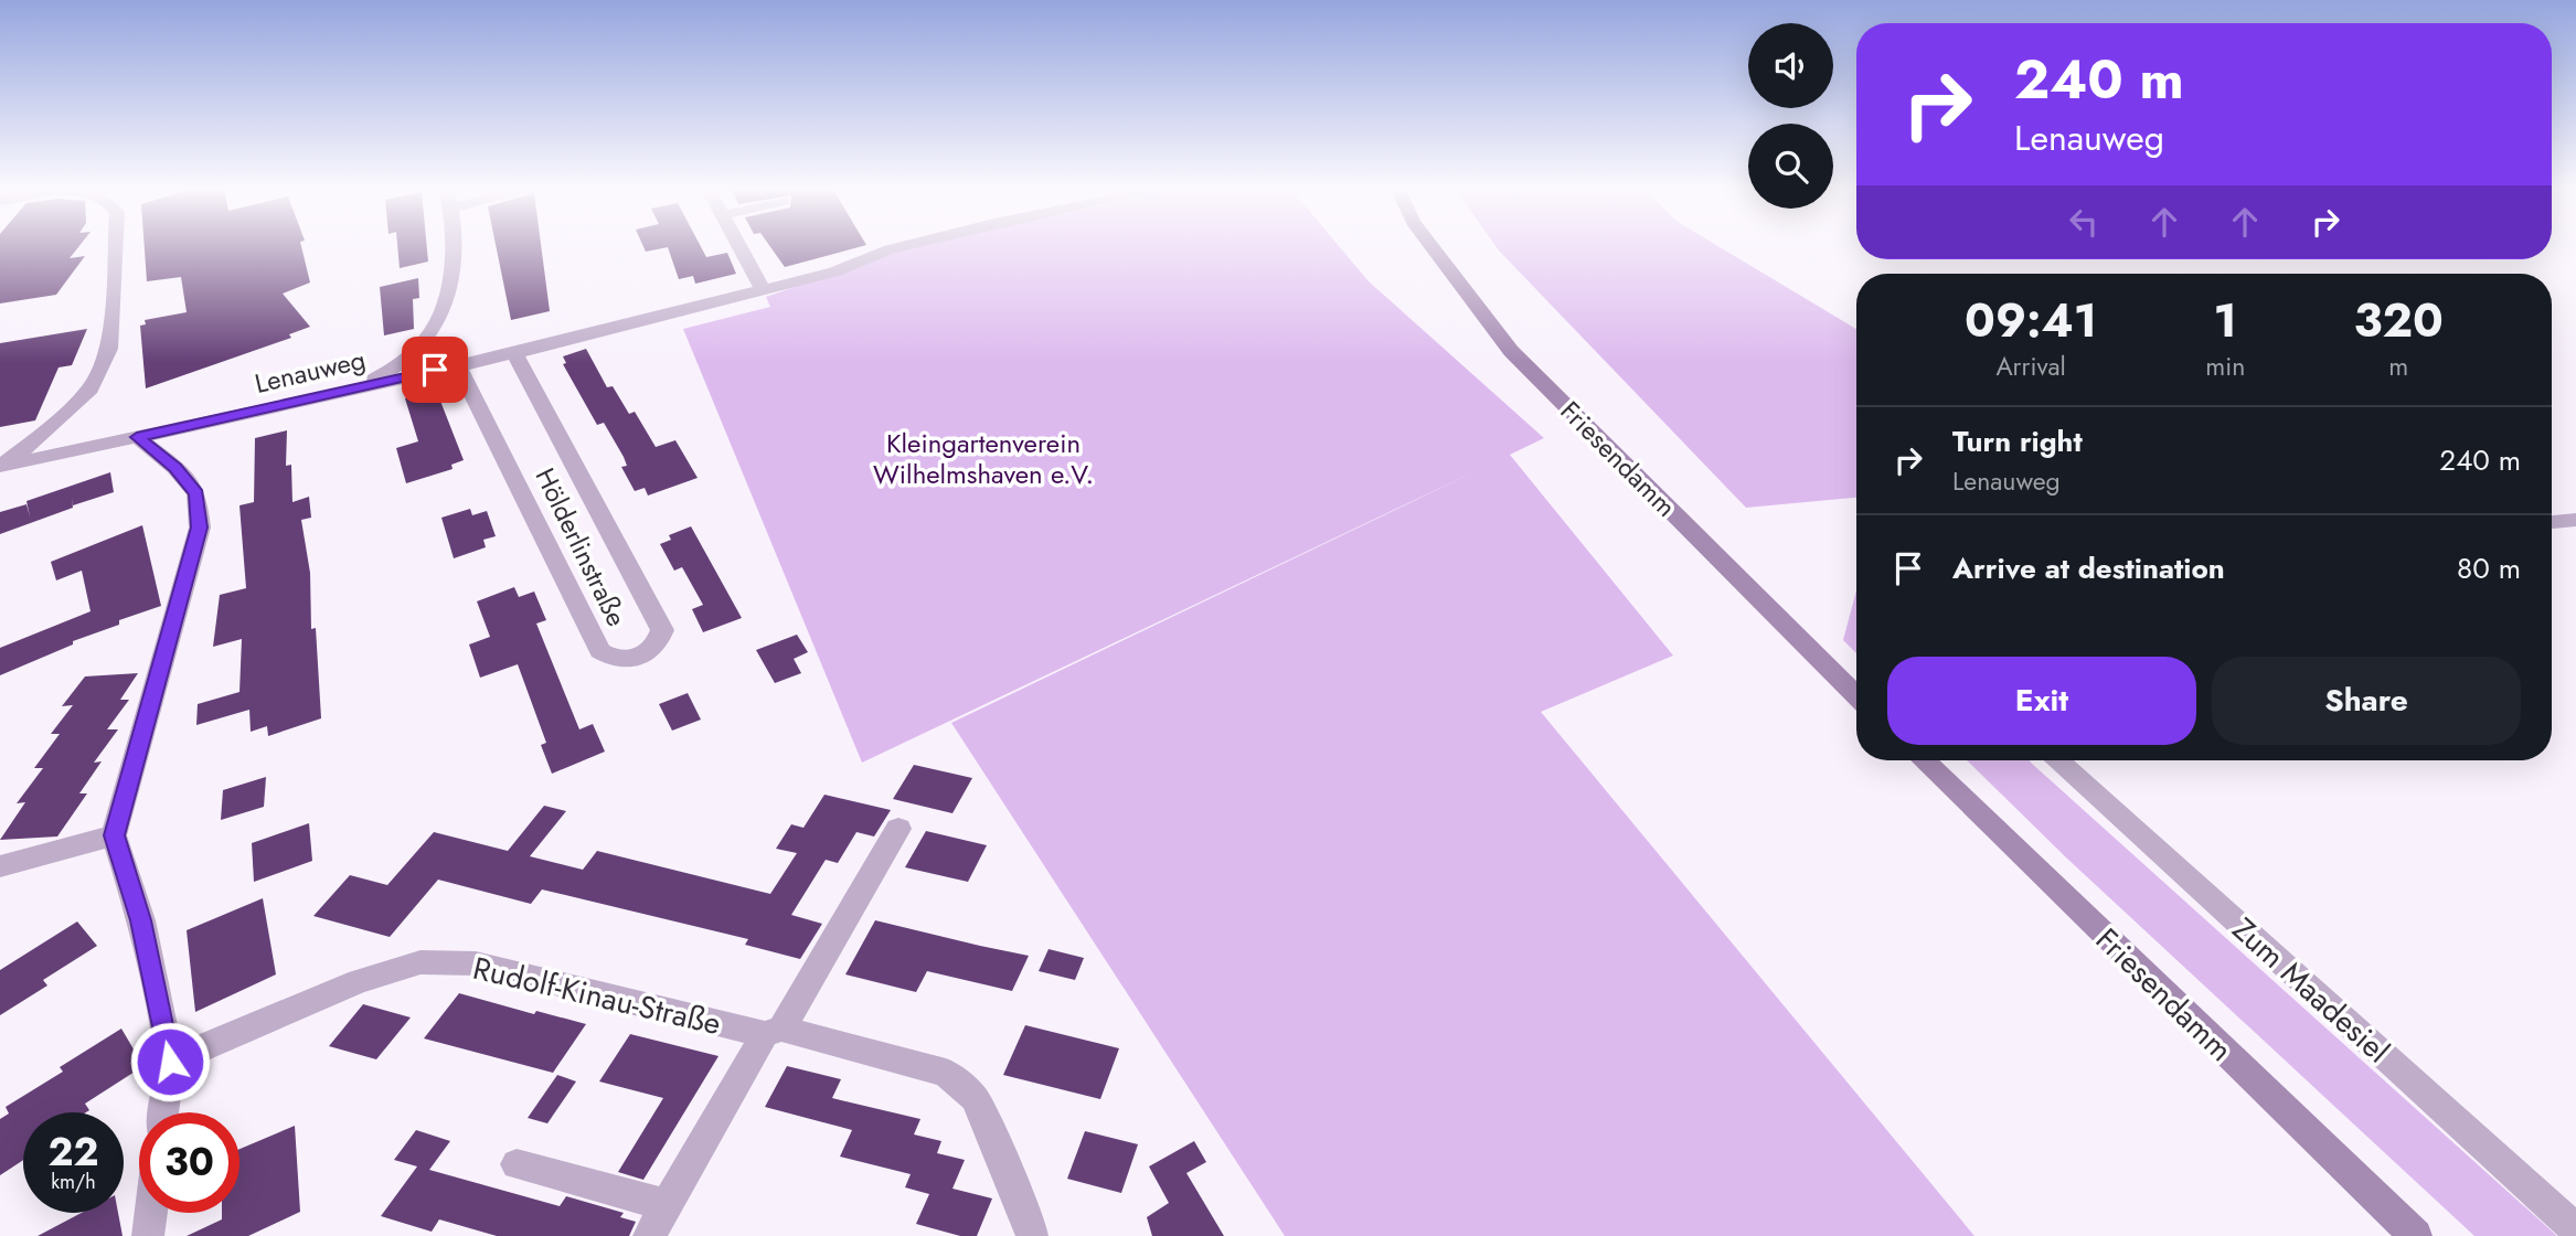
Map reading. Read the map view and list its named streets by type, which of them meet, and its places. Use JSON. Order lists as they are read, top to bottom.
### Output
{
  "streets": {
    "main road": ["Friesendamm"],
    "street": [
      "Lenauweg",
      "Hölderlinstraße",
      "Zum Maadesiel",
      "Rudolf-Kinau-Straße"
    ]
  },
  "crossings": [
    ["Lenauweg", "Hölderlinstraße"]
  ],
  "parks": ["Kleingartenverein Wilhelmshaven e.V."],
  "page": {
    "turn": ["240 m", "Lenauweg"],
    "eta": [
      "09:41",
      "Arrival",
      "1",
      "min",
      "320",
      "m"
    ],
    "list": [
      {
        "name": "Turn right",
        "note": "Lenauweg",
        "value": "240 m"
      },
      {
        "name": "Arrive at destination",
        "value": "80 m"
      }
    ],
    "buttons": ["Exit", "Share"],
    "speed": "22 km/h",
    "limit": "30"
  }
}
